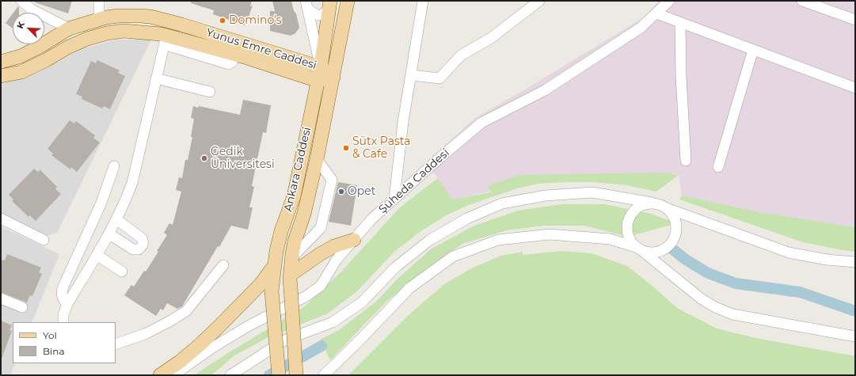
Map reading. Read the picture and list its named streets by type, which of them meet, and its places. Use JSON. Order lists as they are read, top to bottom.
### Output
{
  "streets": {
    "main road": ["Yunus Emre Caddesi", "Ankara Caddesi"],
    "street": ["Şüheda Caddesi"]
  },
  "crossings": [
    ["Yunus Emre Caddesi", "Ankara Caddesi"]
  ],
  "places": [
    "Domino's",
    "Sütx Pasta & Cafe",
    "Gedik Üniversitesi",
    "Opet"
  ],
  "legend": ["Yol", "Bina"],
  "north": "top left"
}
